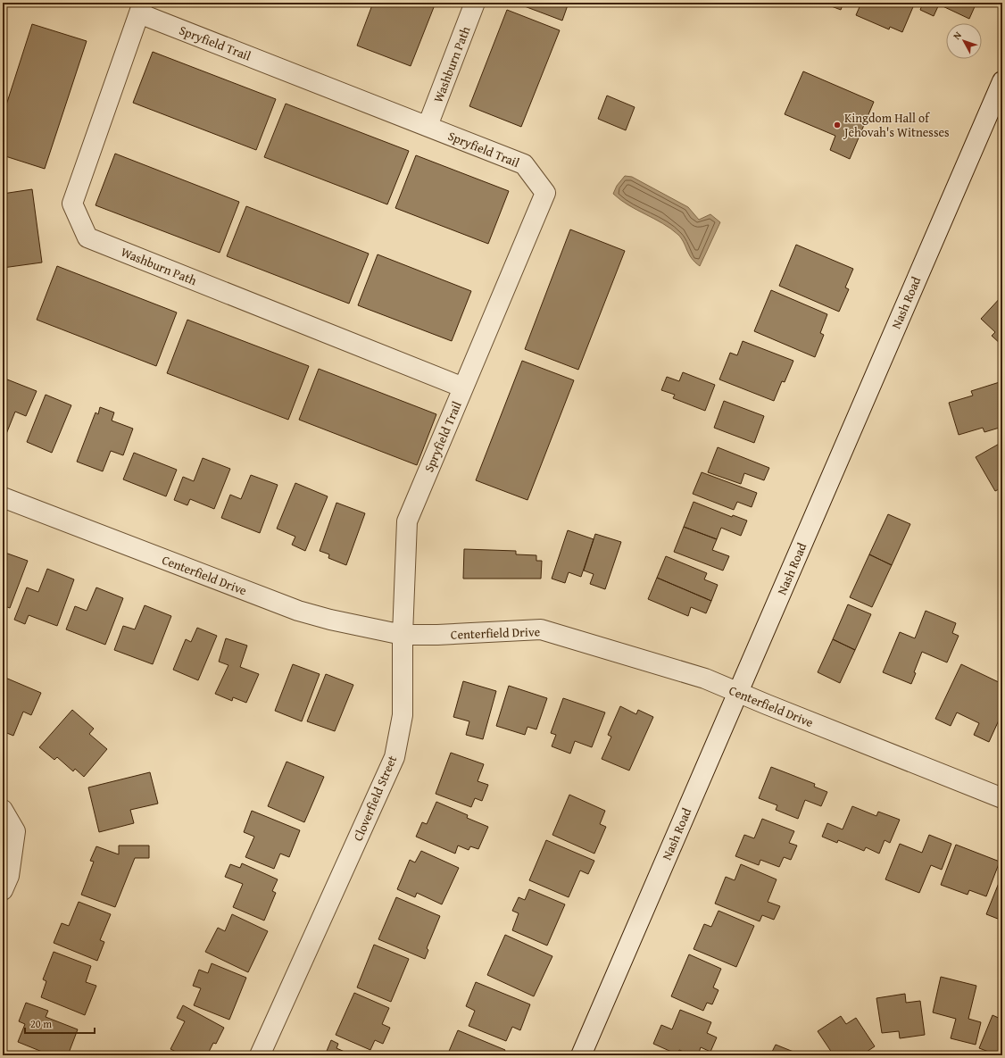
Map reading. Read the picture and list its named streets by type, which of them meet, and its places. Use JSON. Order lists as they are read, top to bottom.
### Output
{
  "streets": {
    "street": [
      "Spryfield Trail",
      "Washburn Path",
      "Nash Road",
      "Centerfield Drive",
      "Cloverfield Street"
    ]
  },
  "crossings": [
    ["Spryfield Trail", "Washburn Path"],
    ["Spryfield Trail", "Cloverfield Street"],
    ["Nash Road", "Centerfield Drive"],
    ["Centerfield Drive", "Cloverfield Street"]
  ],
  "places": ["Kingdom Hall of Jehovah's Witnesses"],
  "scale_bar": "20 m",
  "north": "top left"
}
